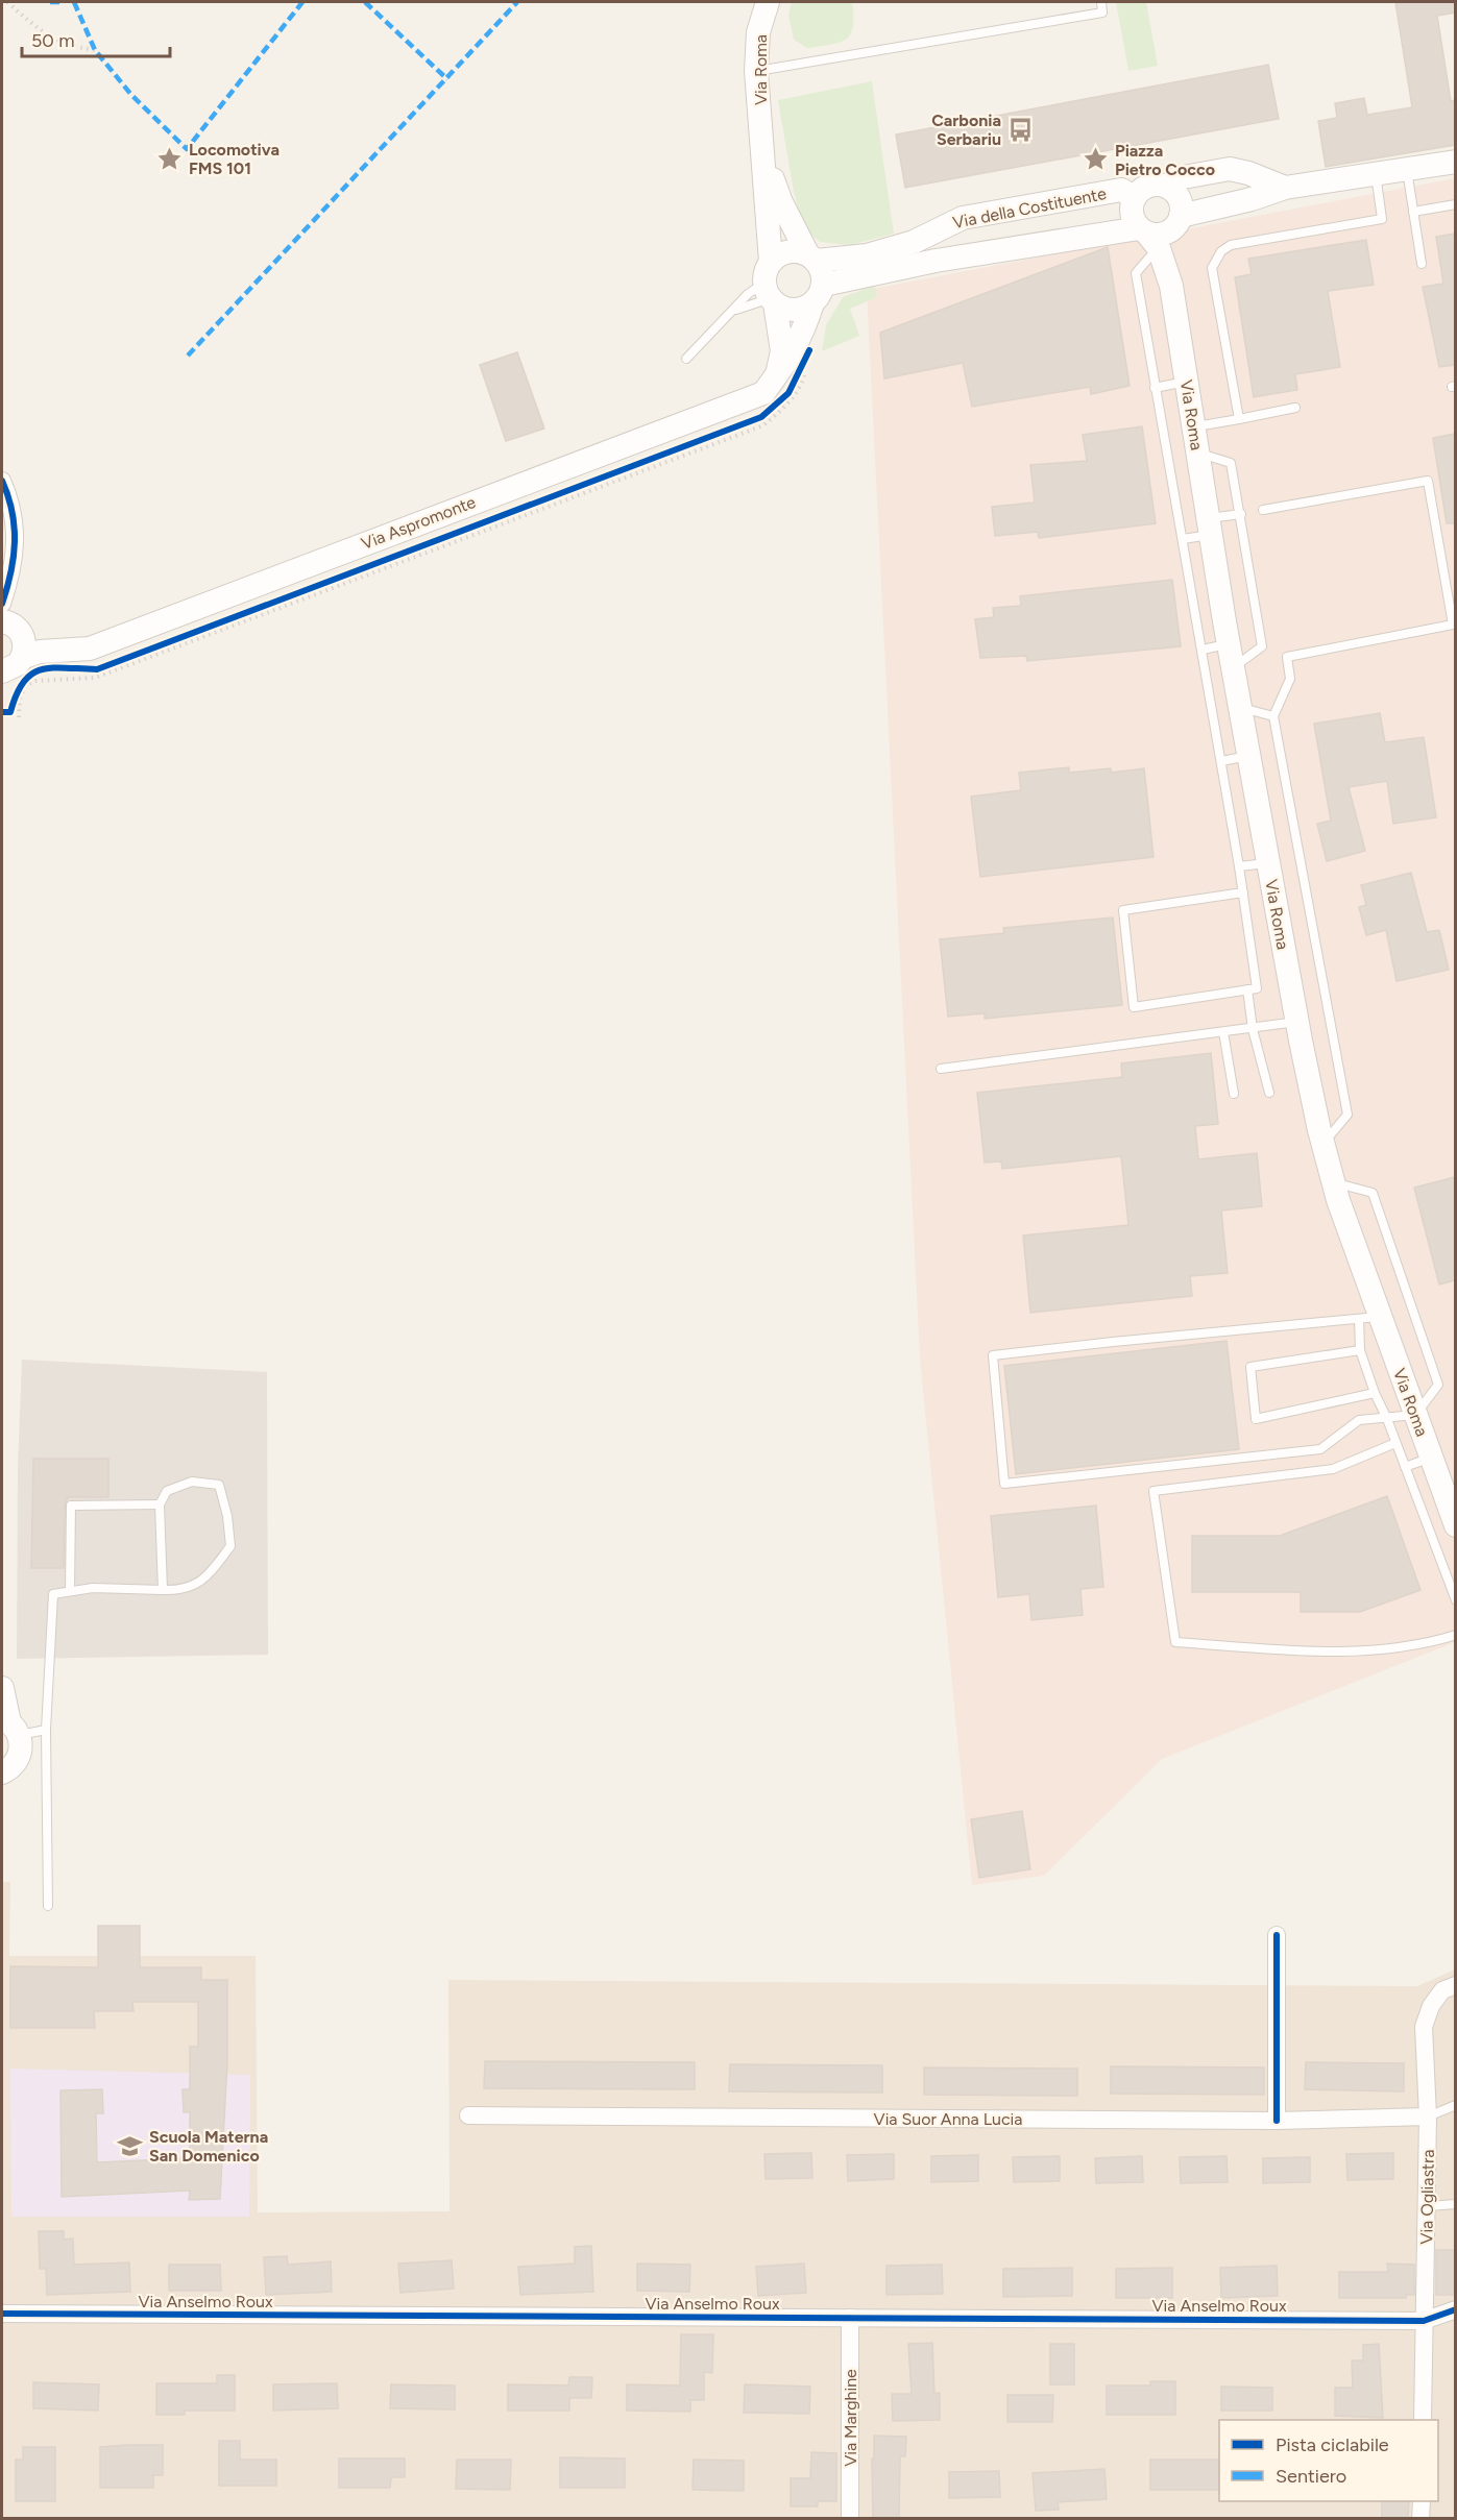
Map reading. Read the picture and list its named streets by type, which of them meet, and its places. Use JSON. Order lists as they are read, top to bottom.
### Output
{
  "streets": {
    "main road": ["Via Roma", "Via della Costituente", "Via Aspromonte"],
    "street": [
      "Via Suor Anna Lucia",
      "Via Ogliastra",
      "Via Anselmo Roux",
      "Via Marghine"
    ]
  },
  "crossings": [
    ["Via Roma", "Via della Costituente"],
    ["Via Roma", "Via Aspromonte"],
    ["Via della Costituente", "Via Aspromonte"],
    ["Via Suor Anna Lucia", "Via Ogliastra"],
    ["Via Ogliastra", "Via Anselmo Roux"],
    ["Via Anselmo Roux", "Via Marghine"]
  ],
  "places": {
    "bus stop": ["Carbonia Serbariu"],
    "place": ["Locomotiva FMS 101", "Piazza Pietro Cocco"],
    "school or university": ["Scuola Materna San Domenico"]
  },
  "legend": ["Pista ciclabile", "Sentiero"],
  "scale_bar": "50 m"
}
